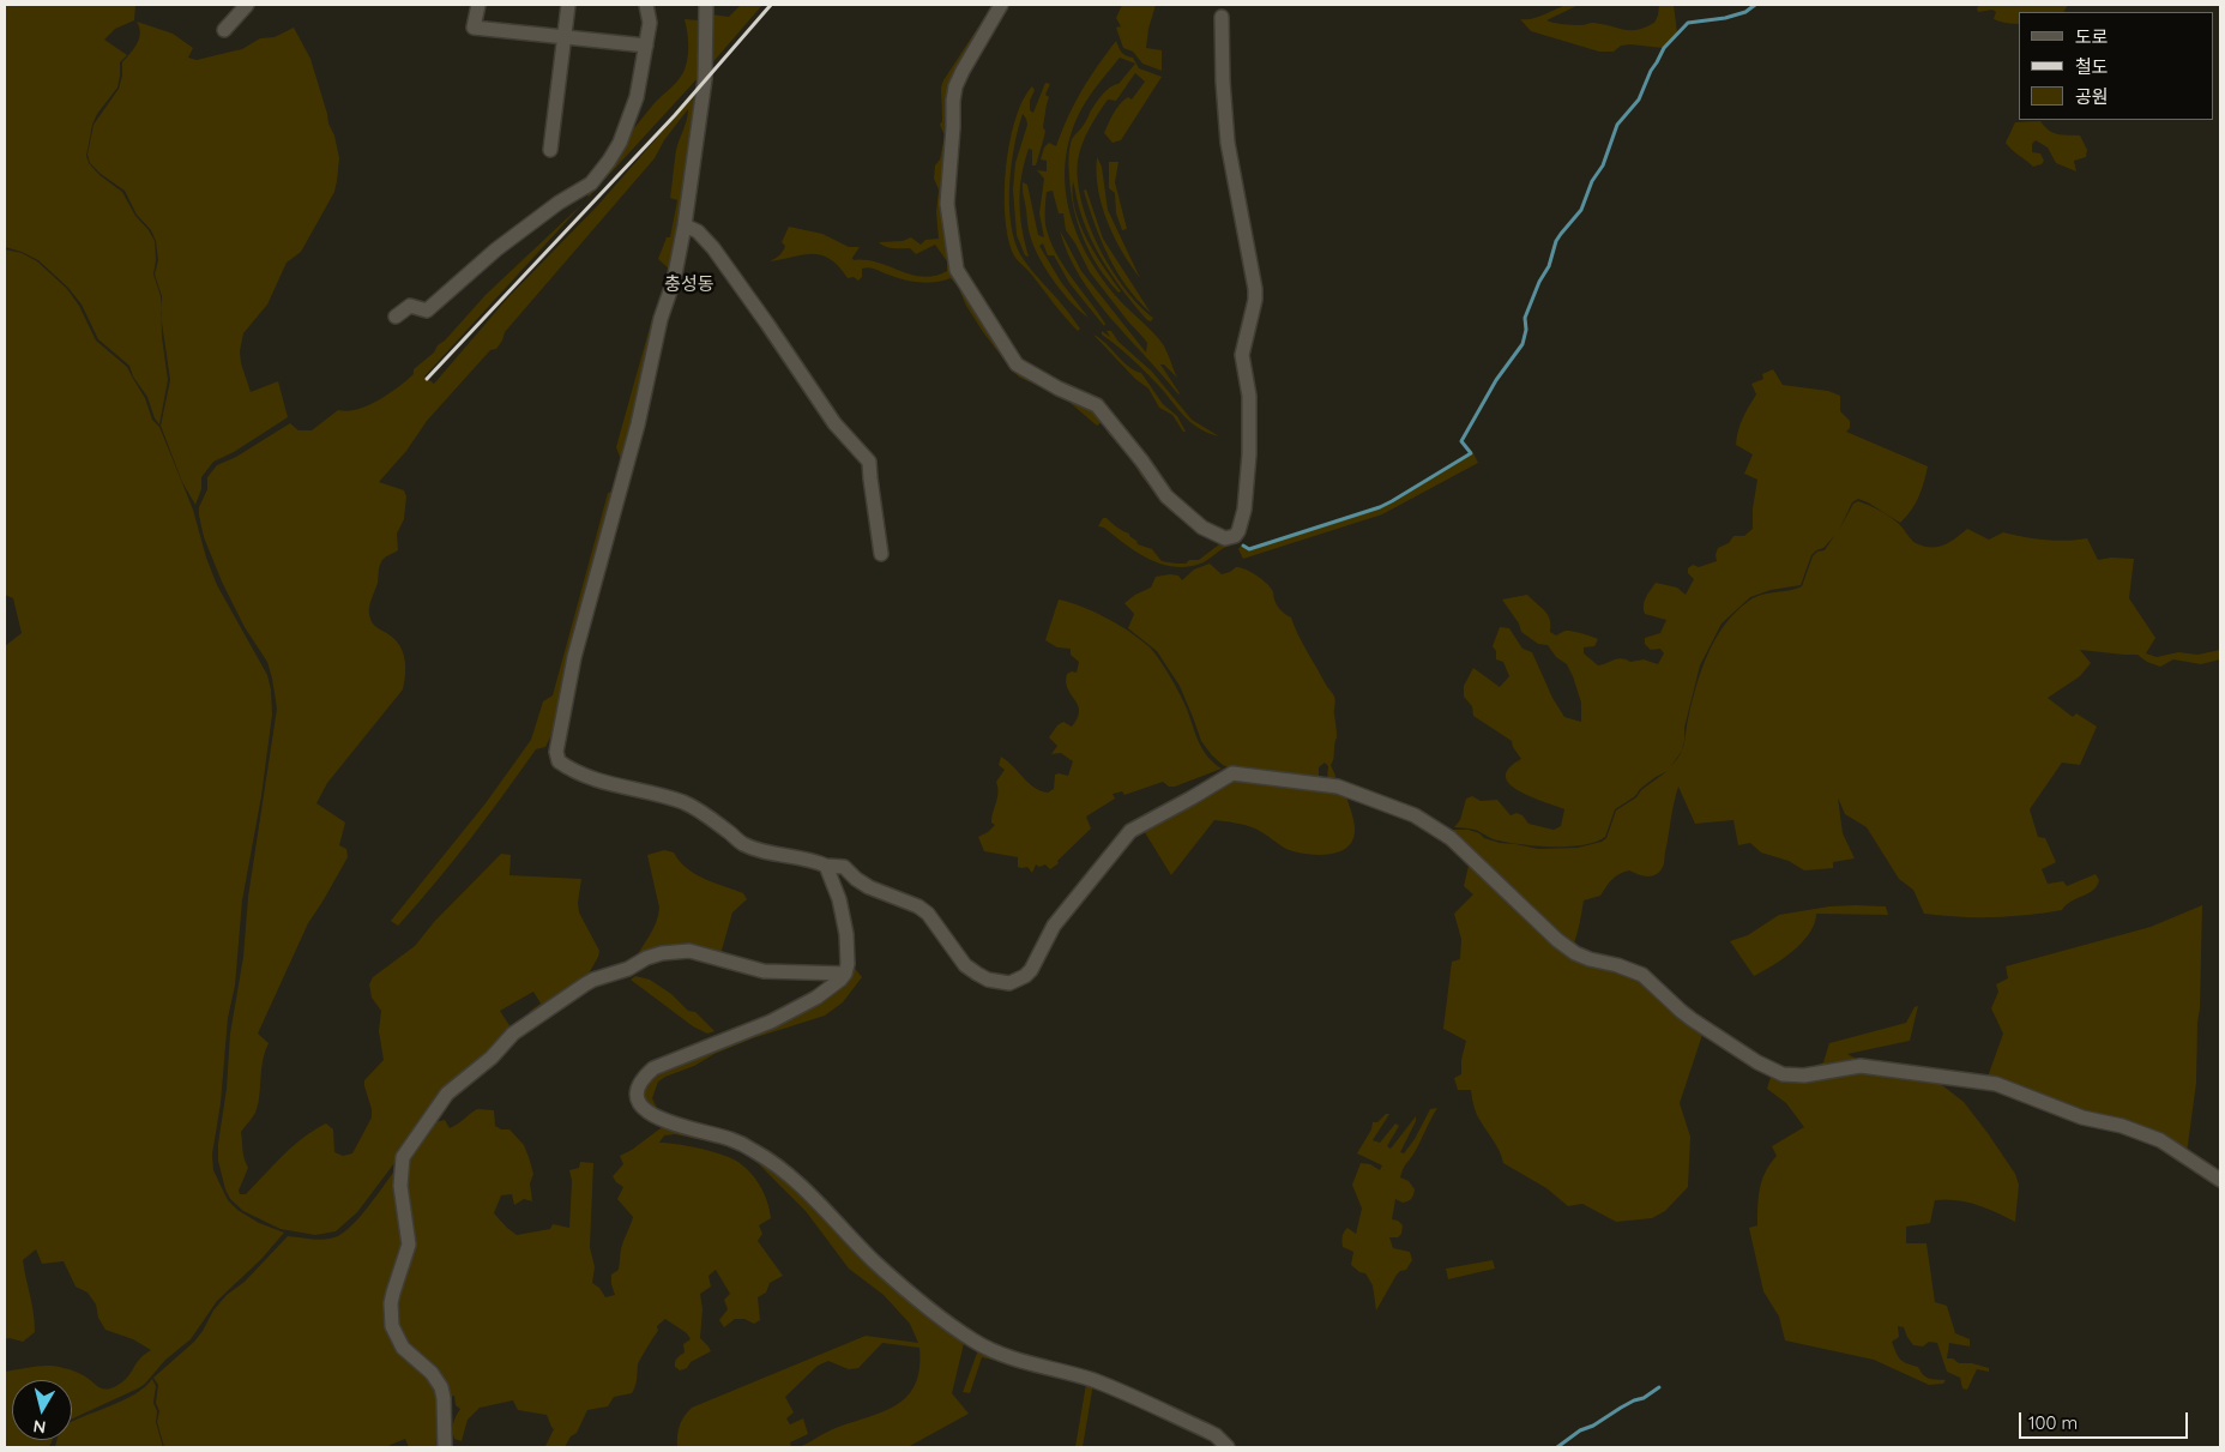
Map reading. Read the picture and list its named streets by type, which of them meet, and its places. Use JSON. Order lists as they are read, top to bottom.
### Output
{
  "districts": ["충성동"],
  "legend": ["도로", "철도", "공원"],
  "scale_bar": "100 m",
  "north": "bottom"
}
